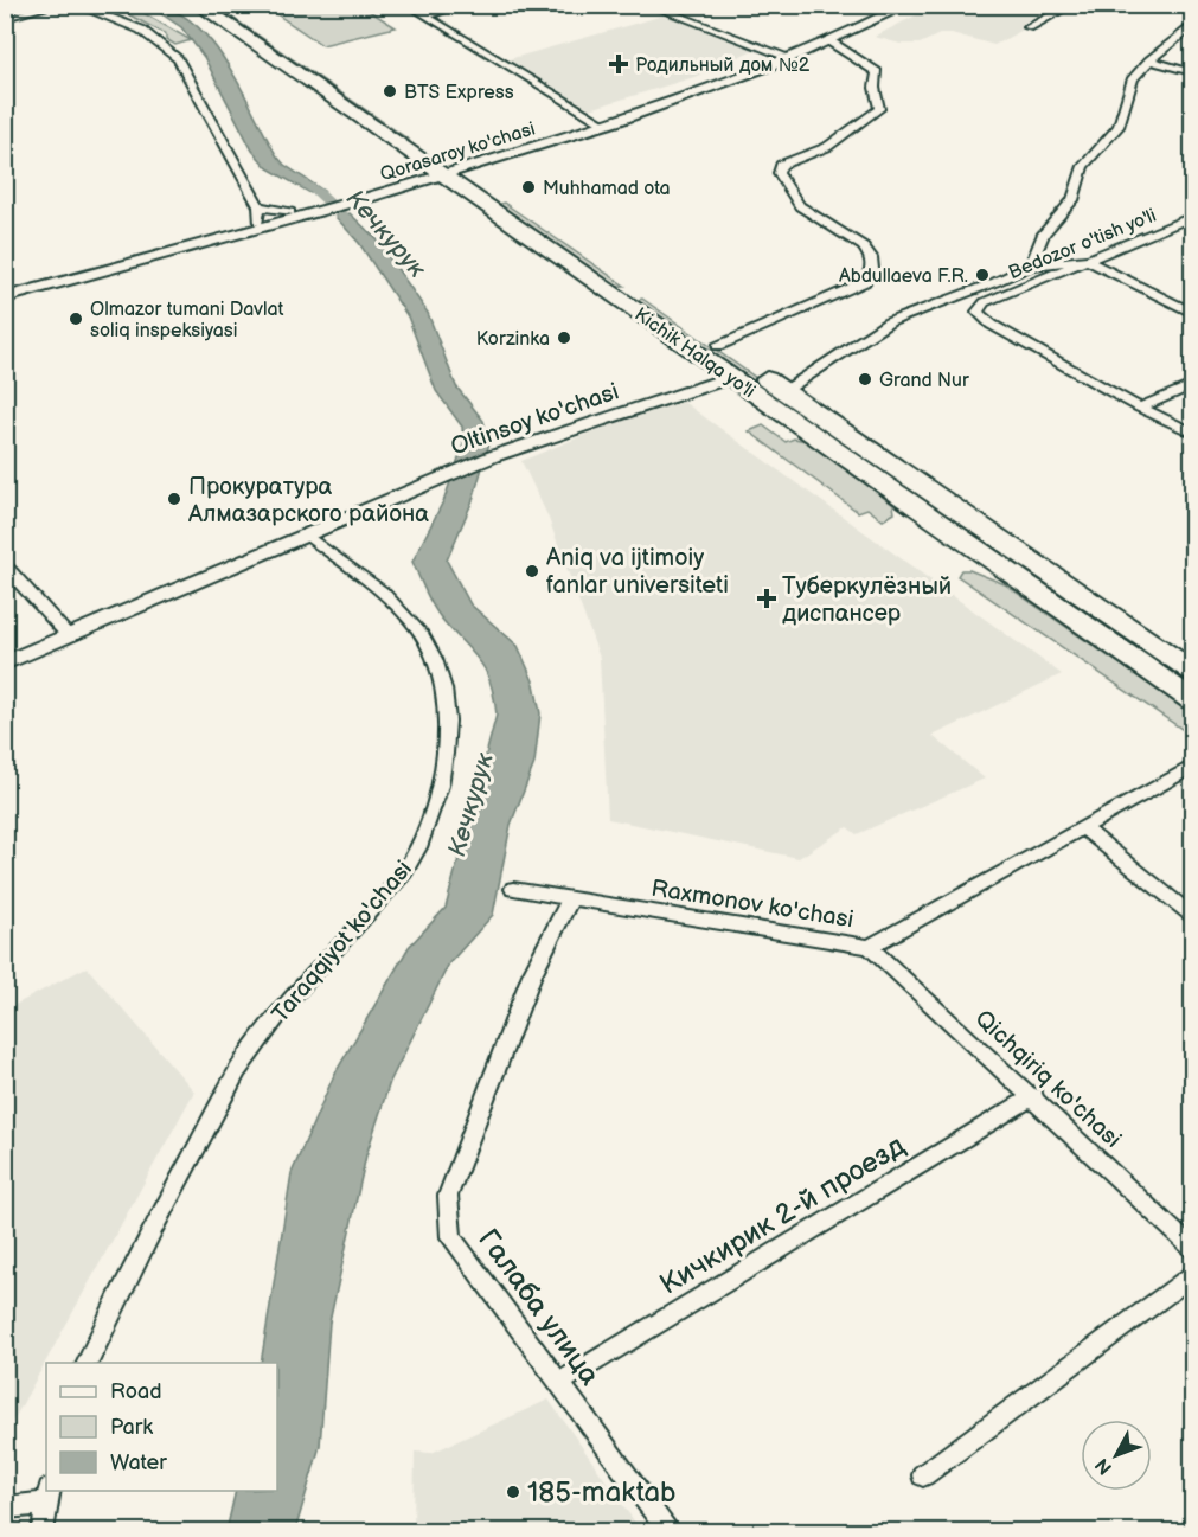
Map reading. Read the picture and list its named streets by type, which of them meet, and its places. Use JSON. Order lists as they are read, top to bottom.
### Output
{
  "streets": {
    "highway": ["Kichik Halqa yo'li"],
    "main road": ["Qorasaroy ko'chasi", "Oltinsoy ko'chasi"],
    "street": [
      "Bedozor o'tish yo'li",
      "Raxmonov ko'chasi",
      "Taraqqiyot ko'chasi",
      "Qichqiriq ko'chasi",
      "Кичкирик 2-й проезд",
      "Галаба улица"
    ]
  },
  "crossings": [
    ["Qorasaroy ko'chasi", "Kichik Halqa yo'li"],
    ["Kichik Halqa yo'li", "Oltinsoy ko'chasi"],
    ["Oltinsoy ko'chasi", "Taraqqiyot ko'chasi"],
    ["Raxmonov ko'chasi", "Qichqiriq ko'chasi"],
    ["Raxmonov ko'chasi", "Галаба улица"],
    ["Qichqiriq ko'chasi", "Кичкирик 2-й проезд"],
    ["Кичкирик 2-й проезд", "Галаба улица"]
  ],
  "water": ["Кечкурук"],
  "places": {
    "health": ["Родильный дом №2", "Туберкулёзный диспансер"],
    "other": [
      "BTS Express",
      "Muhhamad ota",
      "Abdullaeva F.R.",
      "Olmazor tumani Davlat soliq inspeksiyasi",
      "Korzinka",
      "Grand Nur",
      "Прокуратура Алмазарского района",
      "Aniq va ijtimoiy fanlar universiteti",
      "185-maktab"
    ]
  },
  "legend": ["Road", "Park", "Water"],
  "north": "bottom left"
}
